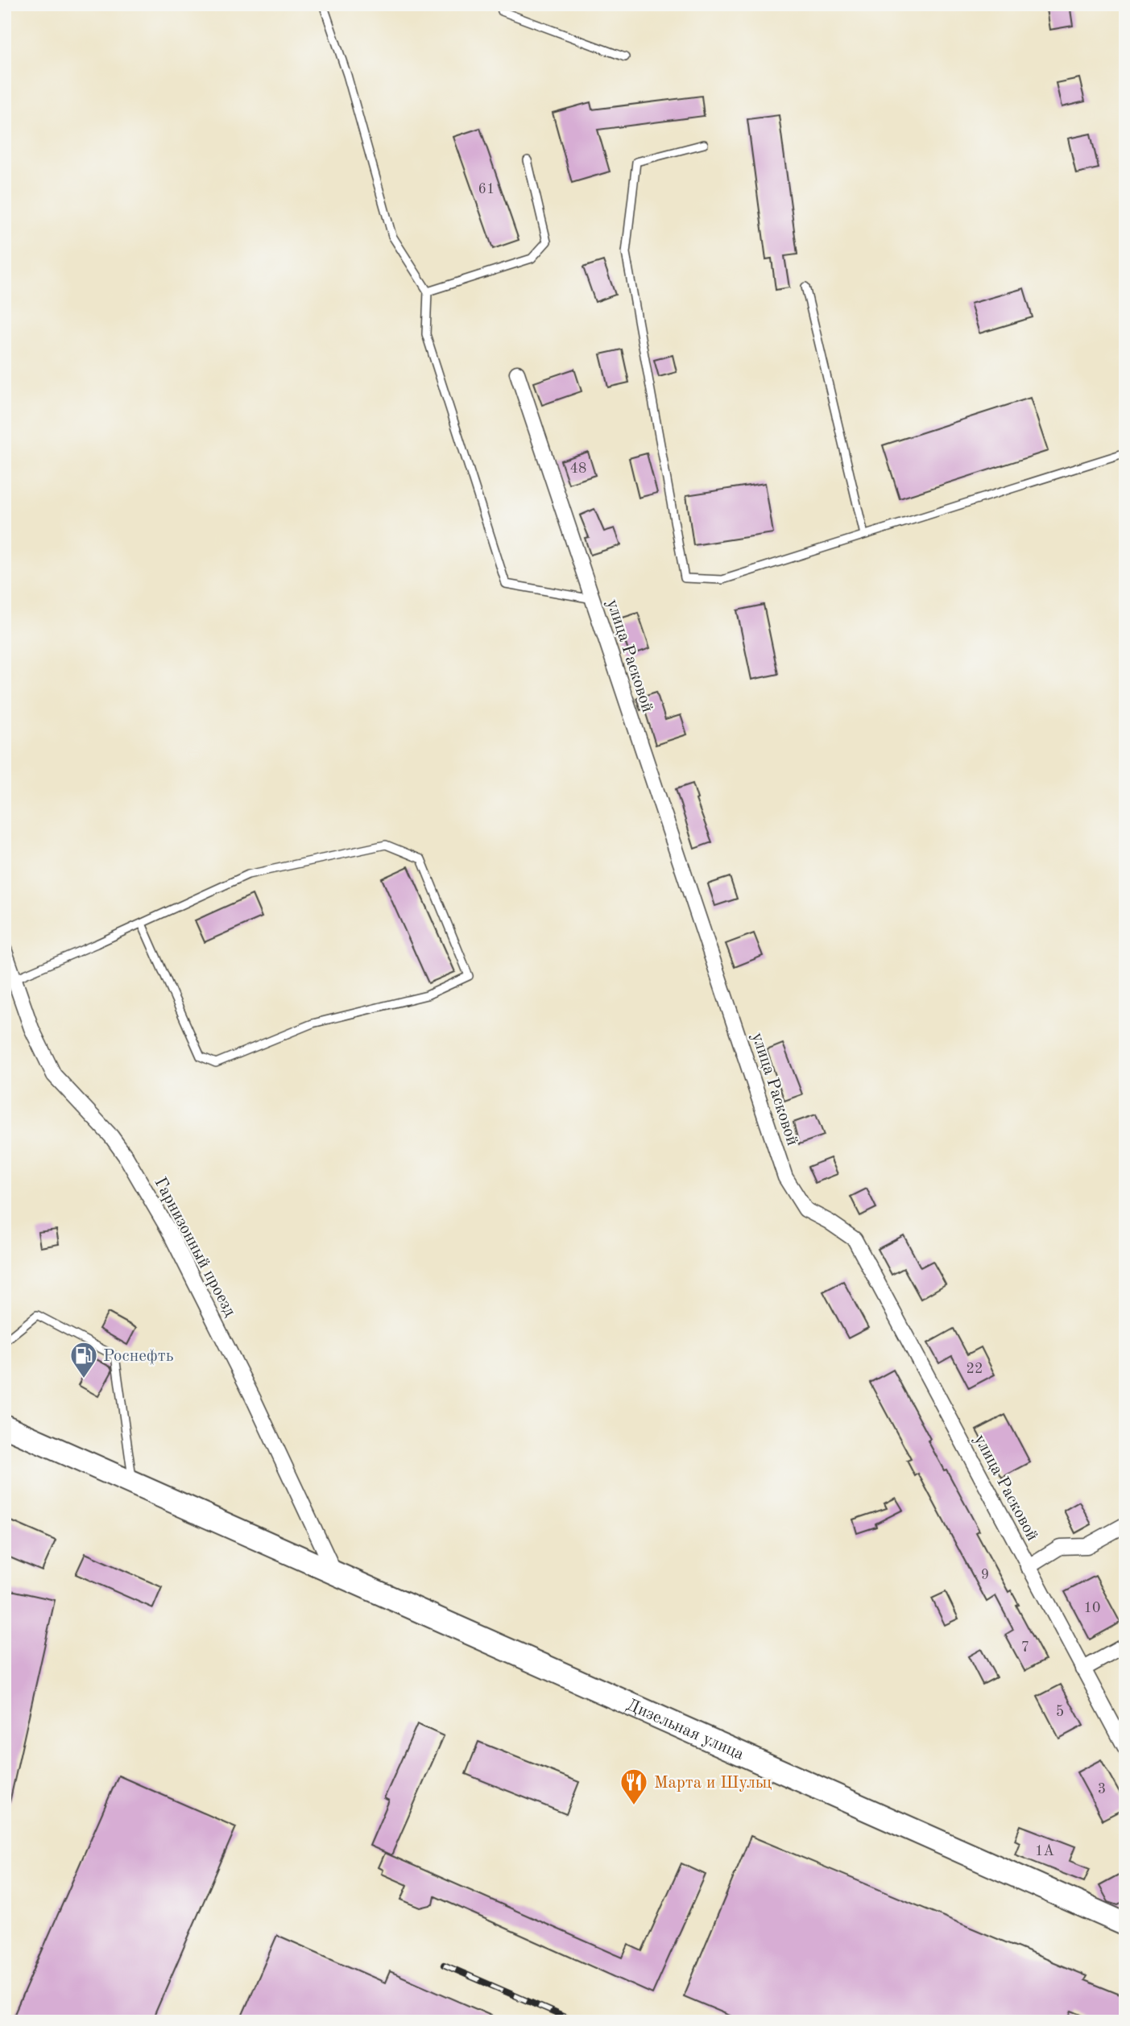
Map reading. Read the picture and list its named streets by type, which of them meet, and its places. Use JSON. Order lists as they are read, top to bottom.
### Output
{
  "streets": {
    "main road": ["Дизельная улица"],
    "street": ["улица Расковой", "Гарнизонный проезд"]
  },
  "crossings": [
    ["Гарнизонный проезд", "Дизельная улица"]
  ],
  "places": {
    "fuel station": ["Роснефть"],
    "restaurant": ["Марта и Шульц"]
  },
  "house_numbers": [
    "61",
    "48",
    "22",
    "9",
    "10",
    "7",
    "5",
    "3",
    "1А"
  ]
}
